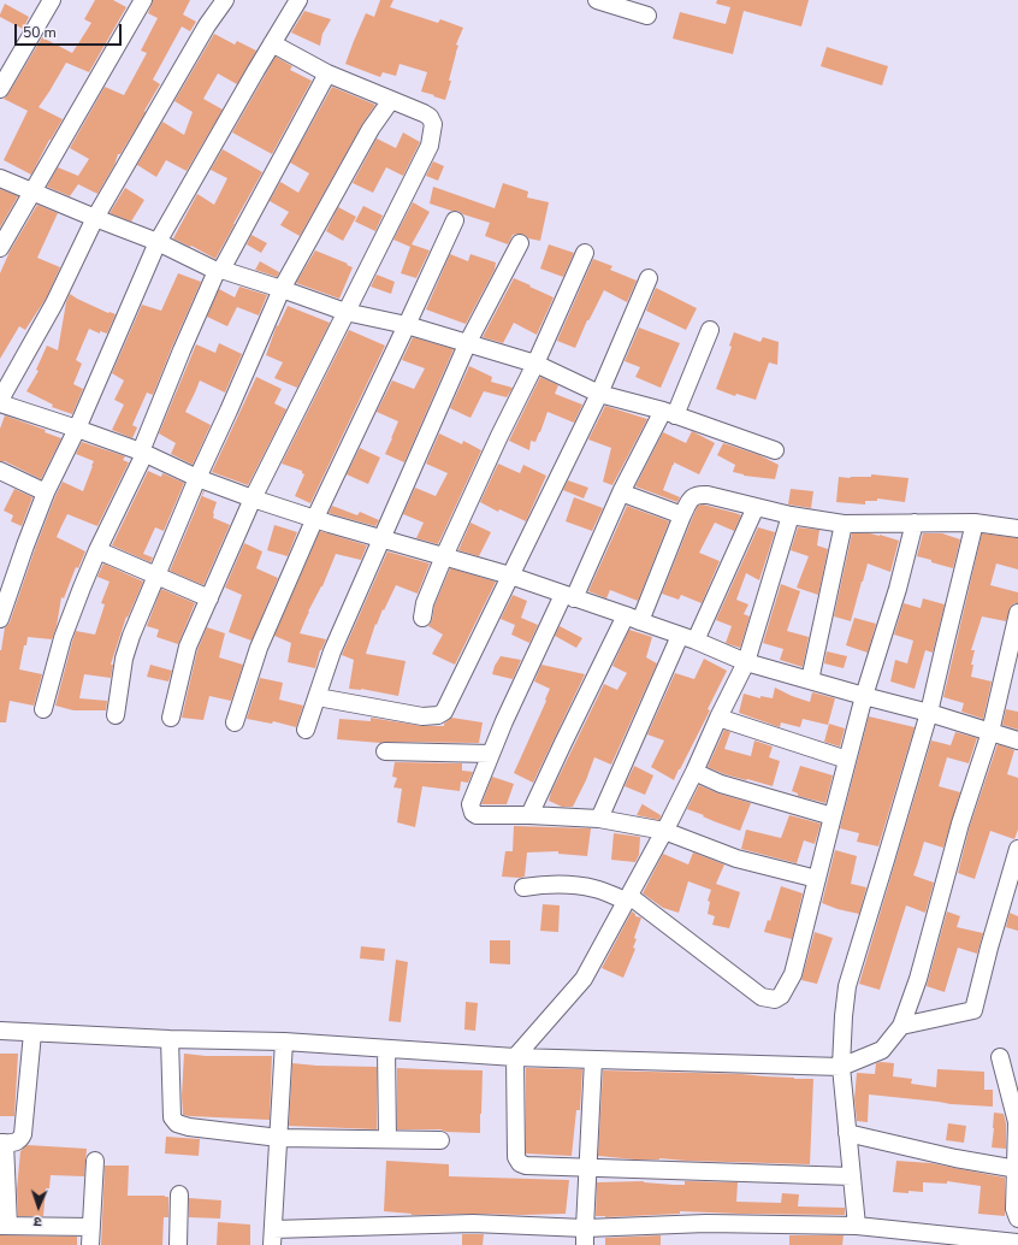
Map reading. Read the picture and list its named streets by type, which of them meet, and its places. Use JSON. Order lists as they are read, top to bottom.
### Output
{
  "scale_bar": "50 m",
  "north": "bottom"
}
